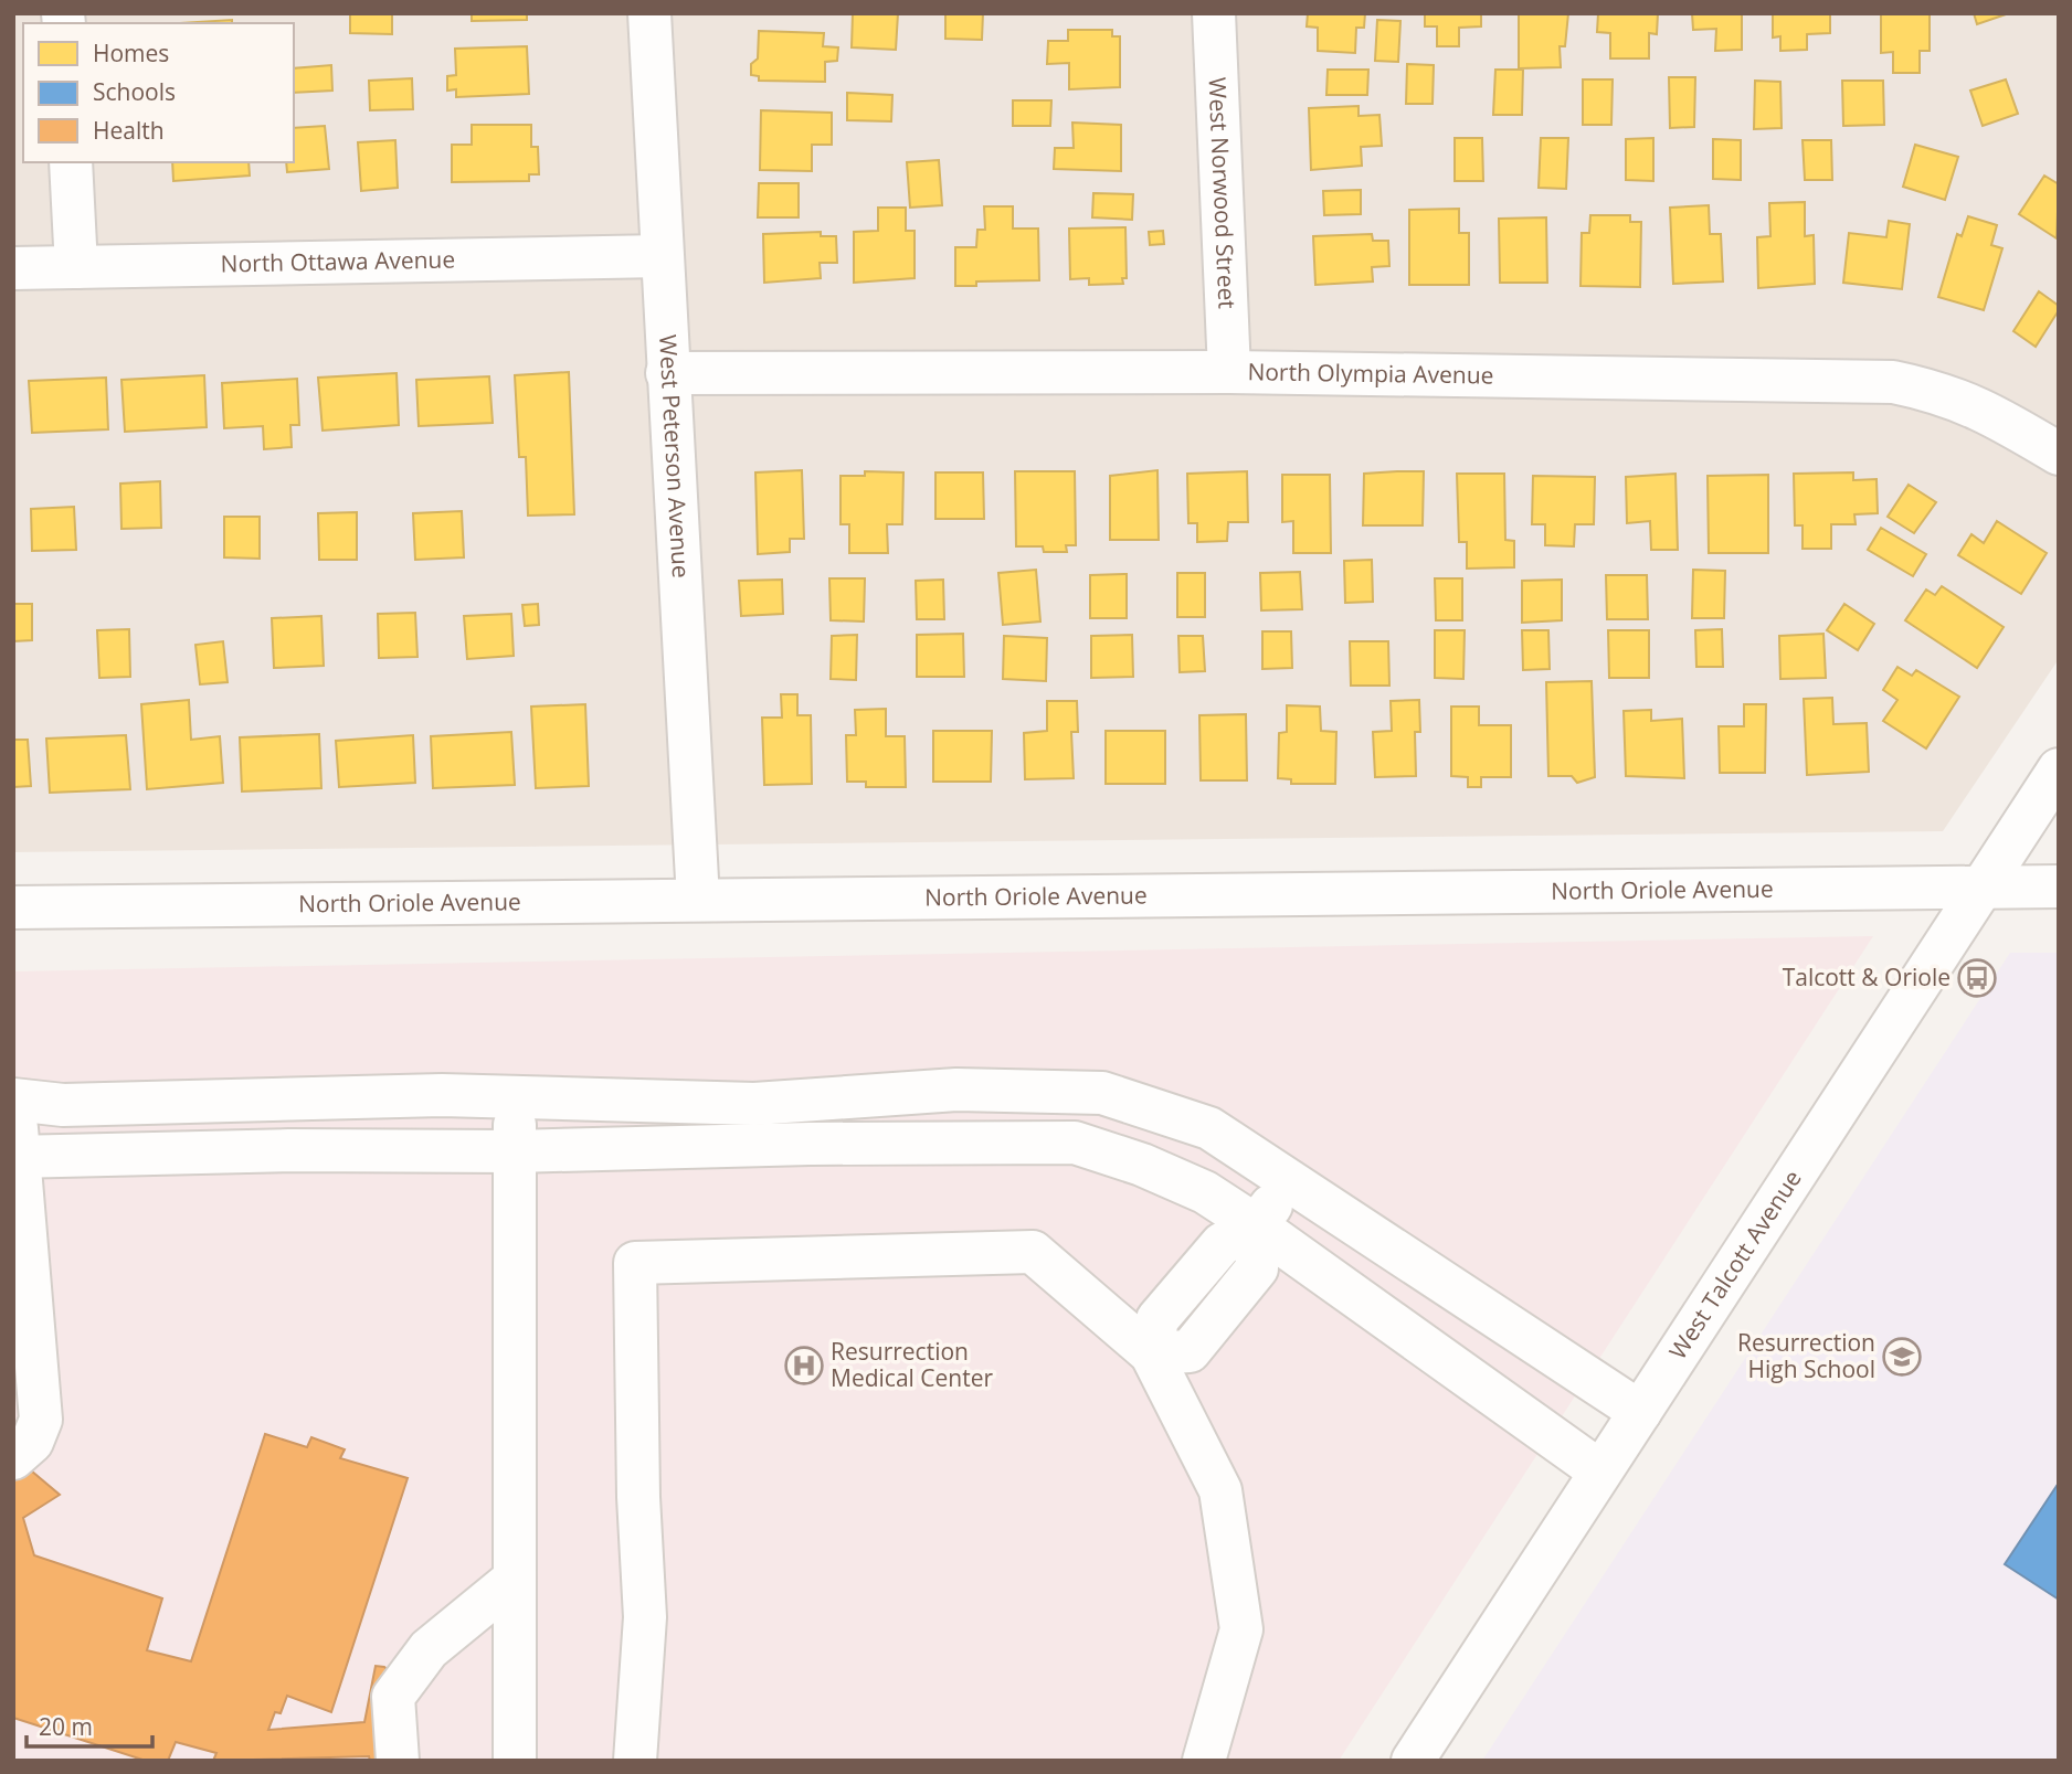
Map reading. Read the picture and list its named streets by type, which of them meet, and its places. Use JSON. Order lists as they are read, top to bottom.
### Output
{
  "streets": {
    "street": [
      "West Norwood Street",
      "North Ottawa Avenue",
      "North Olympia Avenue",
      "West Peterson Avenue",
      "North Oriole Avenue",
      "West Talcott Avenue"
    ]
  },
  "crossings": [
    ["West Norwood Street", "North Olympia Avenue"],
    ["North Ottawa Avenue", "West Peterson Avenue"],
    ["North Olympia Avenue", "West Peterson Avenue"],
    ["West Peterson Avenue", "North Oriole Avenue"],
    ["North Oriole Avenue", "West Talcott Avenue"]
  ],
  "places": {
    "bus stop": ["Talcott & Oriole"],
    "school or university": ["Resurrection High School"],
    "hospital": ["Resurrection Medical Center"]
  },
  "legend": ["Homes", "Schools", "Health"],
  "scale_bar": "20 m"
}
